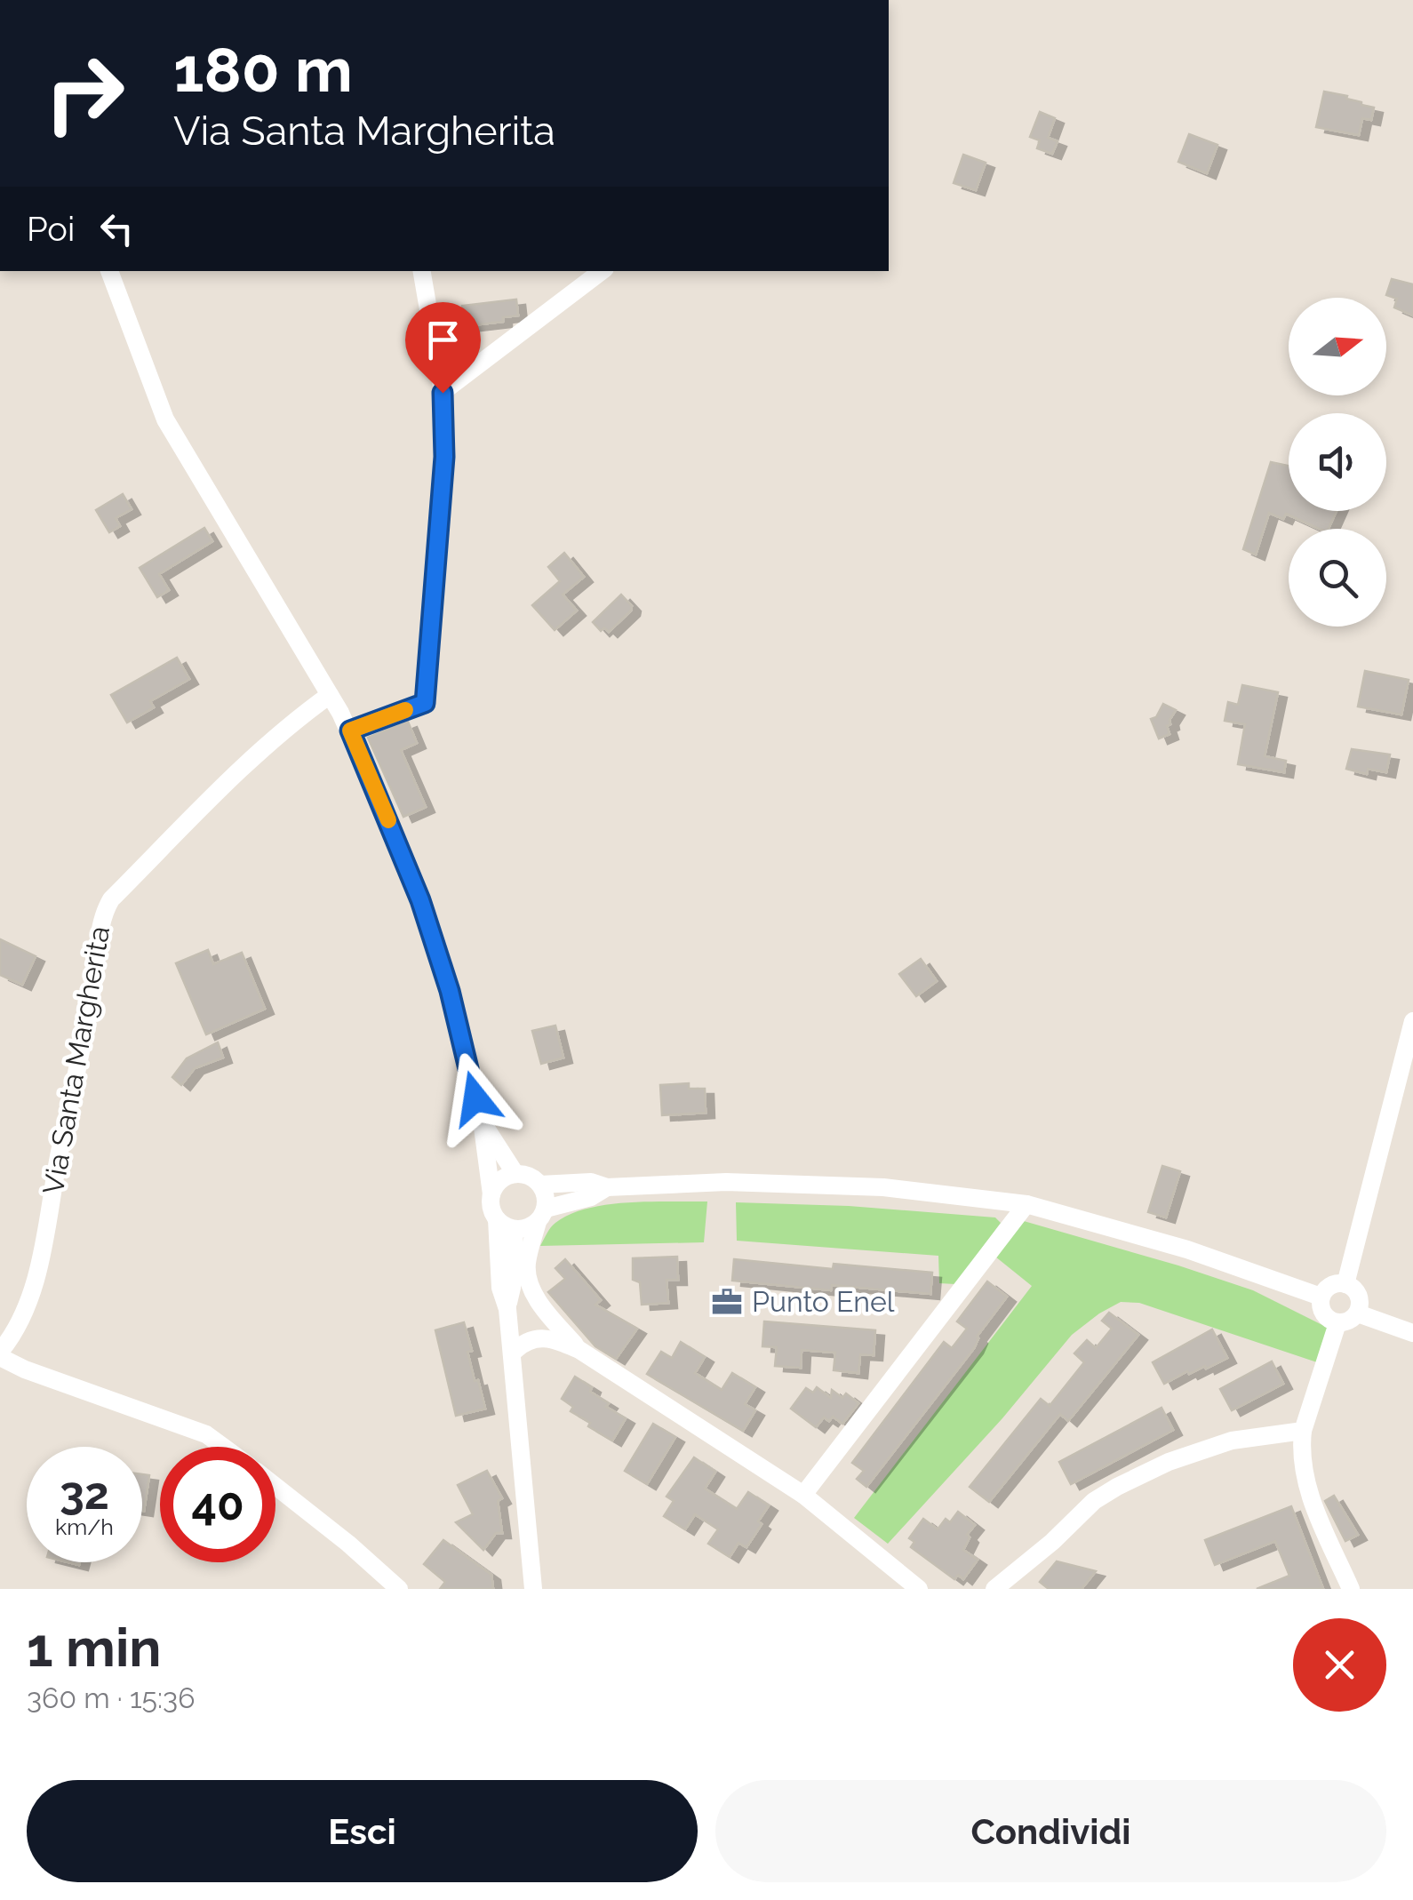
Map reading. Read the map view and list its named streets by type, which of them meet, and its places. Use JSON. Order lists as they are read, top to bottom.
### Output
{
  "streets": {
    "street": ["Via Santa Margherita"]
  },
  "places": {
    "office": ["Punto Enel"]
  },
  "north": "right",
  "page": {
    "turn": ["180 m", "Via Santa Margherita"],
    "then": "Poi",
    "speed": "32 km/h",
    "limit": "40",
    "heading": ["1 min", "360 m · 15:36"],
    "buttons": ["Esci", "Condividi"]
  }
}
